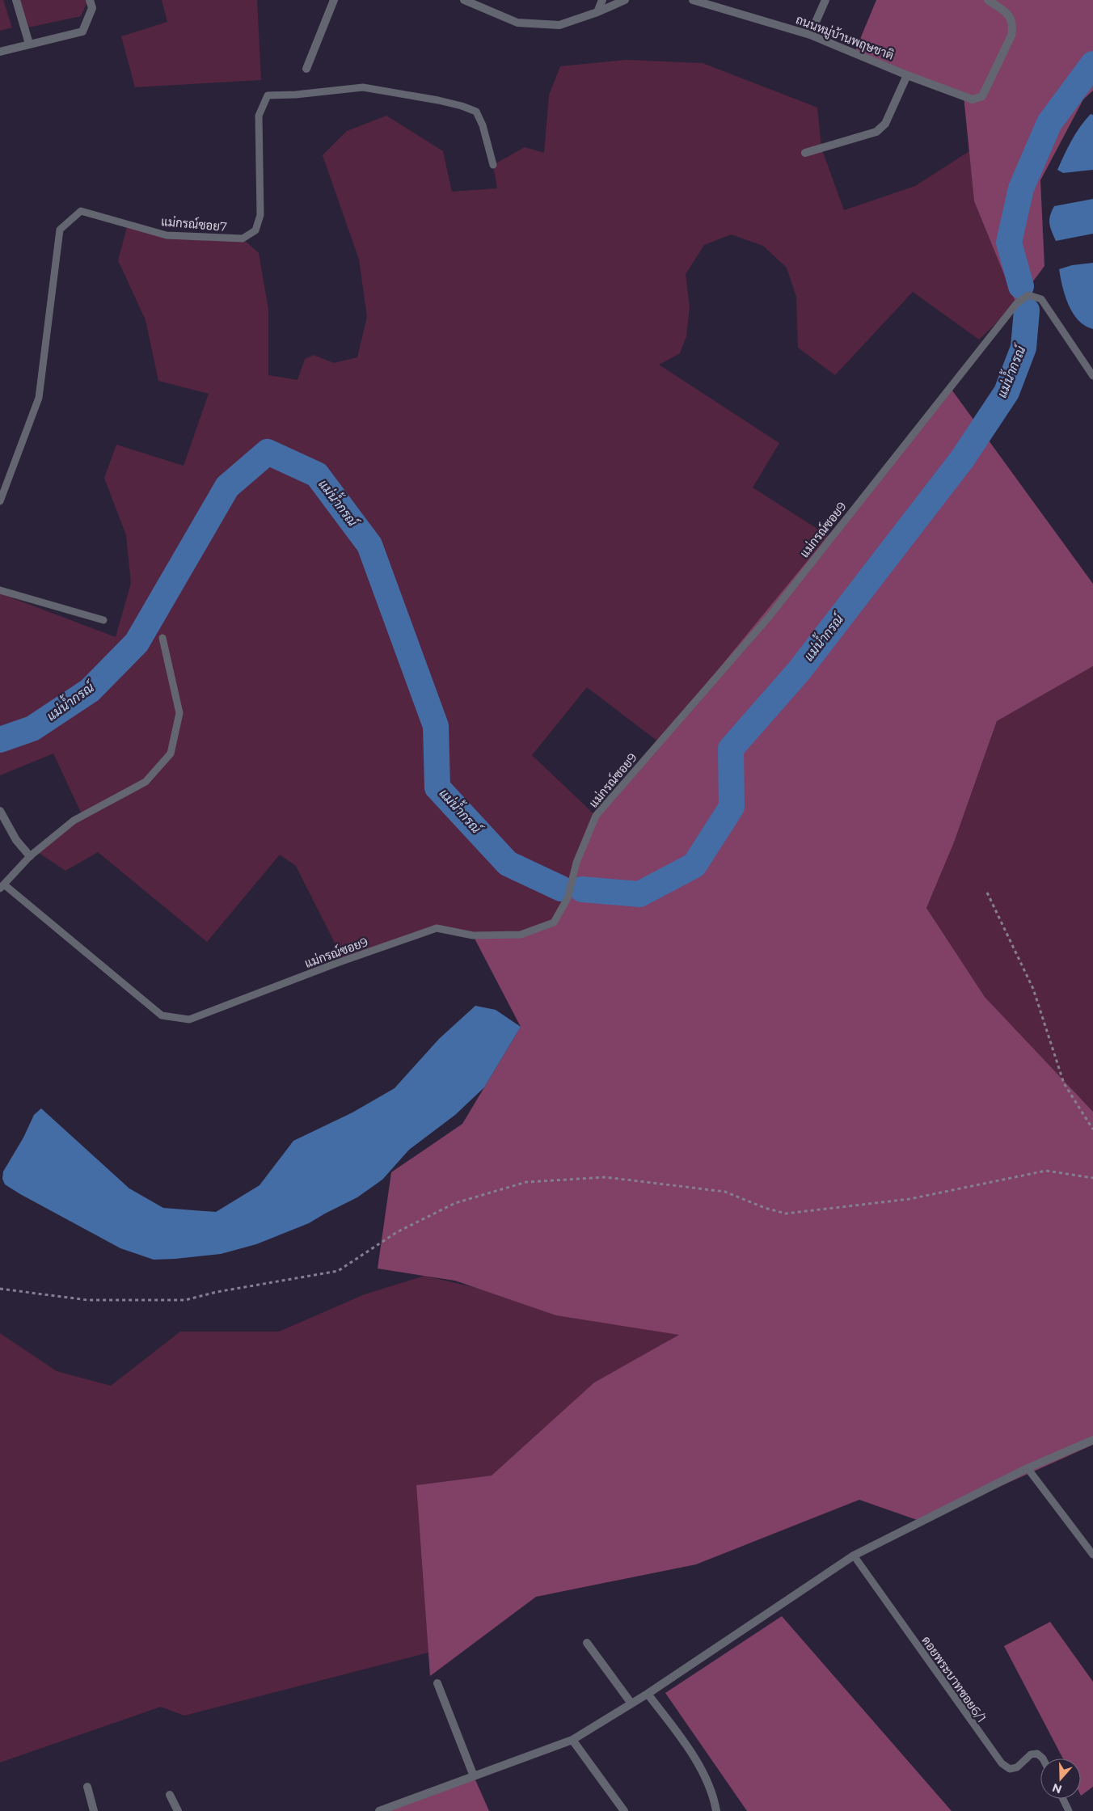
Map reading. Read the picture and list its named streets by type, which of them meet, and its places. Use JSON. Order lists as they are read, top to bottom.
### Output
{
  "streets": {
    "street": ["ถนนหมู่บ้านพฤษชาติ"],
    "lane": ["แม่กรณ์ซอย7", "แม่กรณ์ซอย9", "ดอยพระบาทซอย6/1"]
  },
  "water": ["แม่น้ำกรณ์"],
  "north": "bottom"
}
